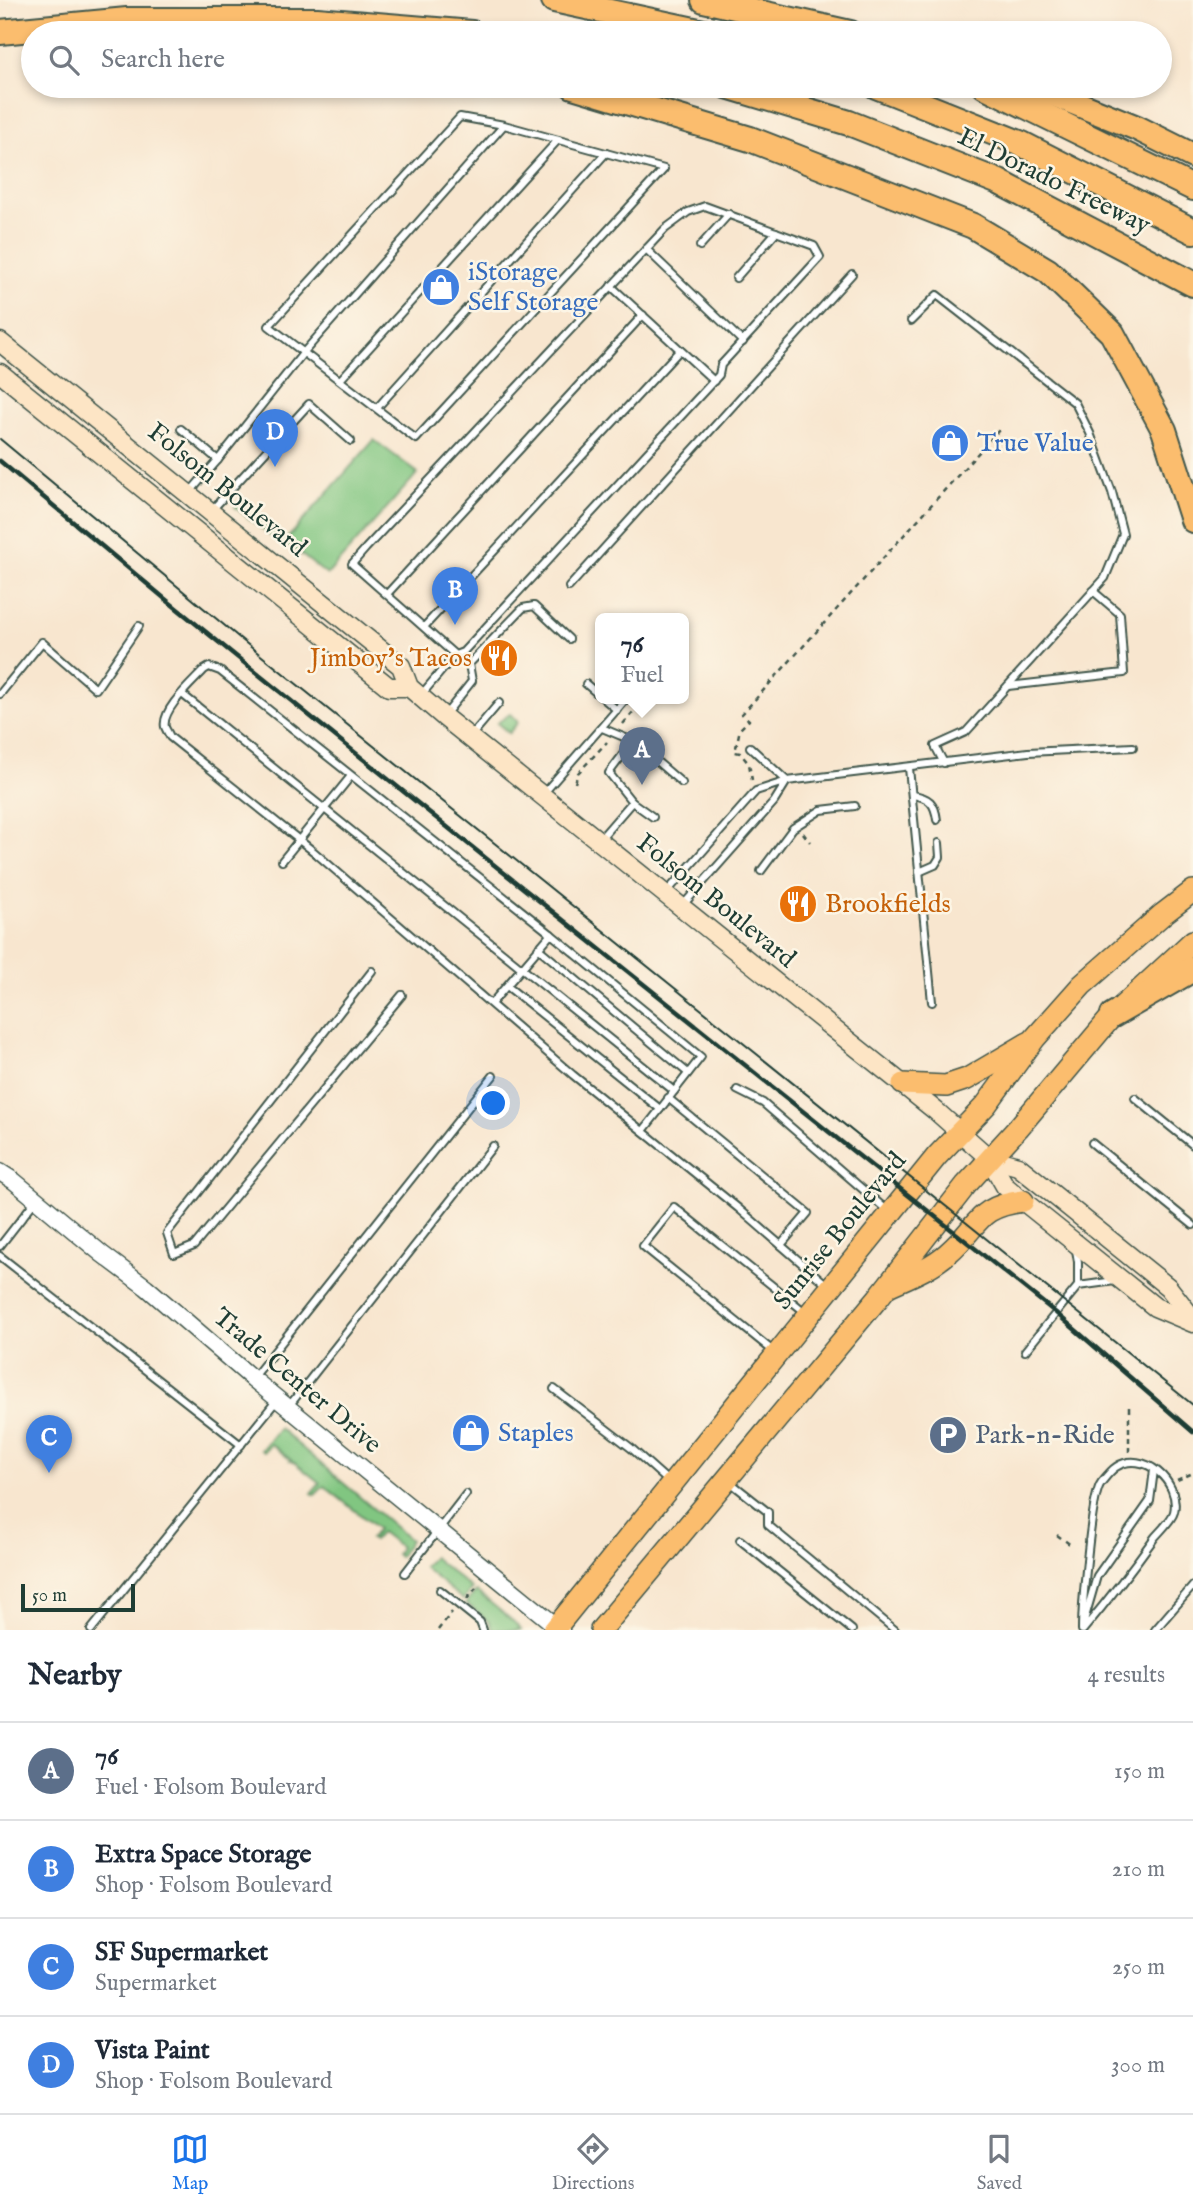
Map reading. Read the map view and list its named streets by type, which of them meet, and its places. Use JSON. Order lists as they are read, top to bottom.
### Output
{
  "streets": {
    "highway": ["El Dorado Freeway"],
    "main road": ["Folsom Boulevard", "Sunrise Boulevard"],
    "street": ["Trade Center Drive"]
  },
  "crossings": [
    ["Folsom Boulevard", "Sunrise Boulevard"],
    ["Sunrise Boulevard", "Trade Center Drive"]
  ],
  "places": {
    "shop": ["iStorage Self Storage", "True Value", "Staples"],
    "restaurant": ["Jimboy's Tacos", "Brookfields"],
    "parking": ["Park-n-Ride"]
  },
  "scale_bar": "50 m",
  "page": {
    "search": "Search here",
    "pins": [
      "D",
      "B",
      "A",
      "C"
    ],
    "popup": ["76", "Fuel"],
    "scale": "50 m",
    "heading": ["Nearby", "4 results"],
    "list": [
      {
        "mark": "A",
        "name": "76",
        "note": "Fuel · Folsom Boulevard",
        "value": "150 m"
      },
      {
        "mark": "B",
        "name": "Extra Space Storage",
        "note": "Shop · Folsom Boulevard",
        "value": "210 m"
      },
      {
        "mark": "C",
        "name": "SF Supermarket",
        "note": "Supermarket",
        "value": "250 m"
      },
      {
        "mark": "D",
        "name": "Vista Paint",
        "note": "Shop · Folsom Boulevard",
        "value": "300 m"
      }
    ],
    "nav": ["Map", "Directions", "Saved"]
  }
}
